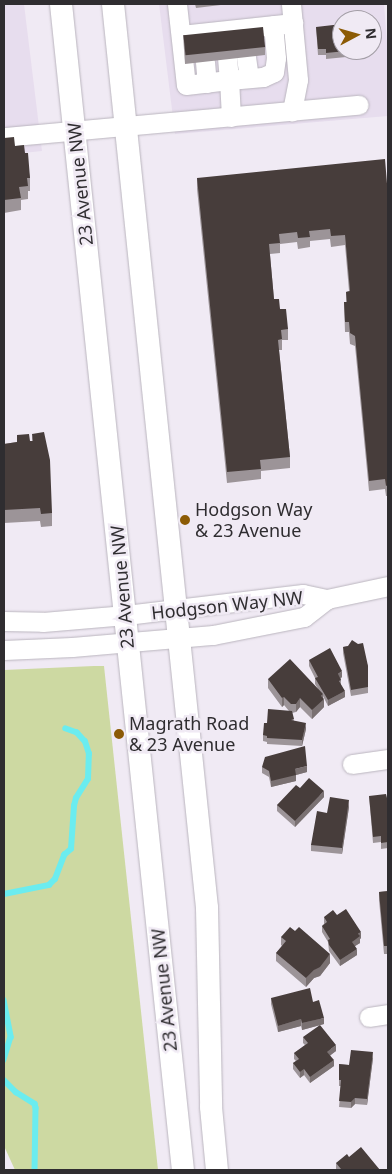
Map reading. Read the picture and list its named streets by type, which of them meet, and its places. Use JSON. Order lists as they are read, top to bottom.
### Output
{
  "streets": {
    "main road": ["23 Avenue NW"],
    "street": ["Hodgson Way NW"]
  },
  "crossings": [
    ["23 Avenue NW", "Hodgson Way NW"]
  ],
  "places": ["Hodgson Way & 23 Avenue", "Magrath Road & 23 Avenue"],
  "north": "right"
}
